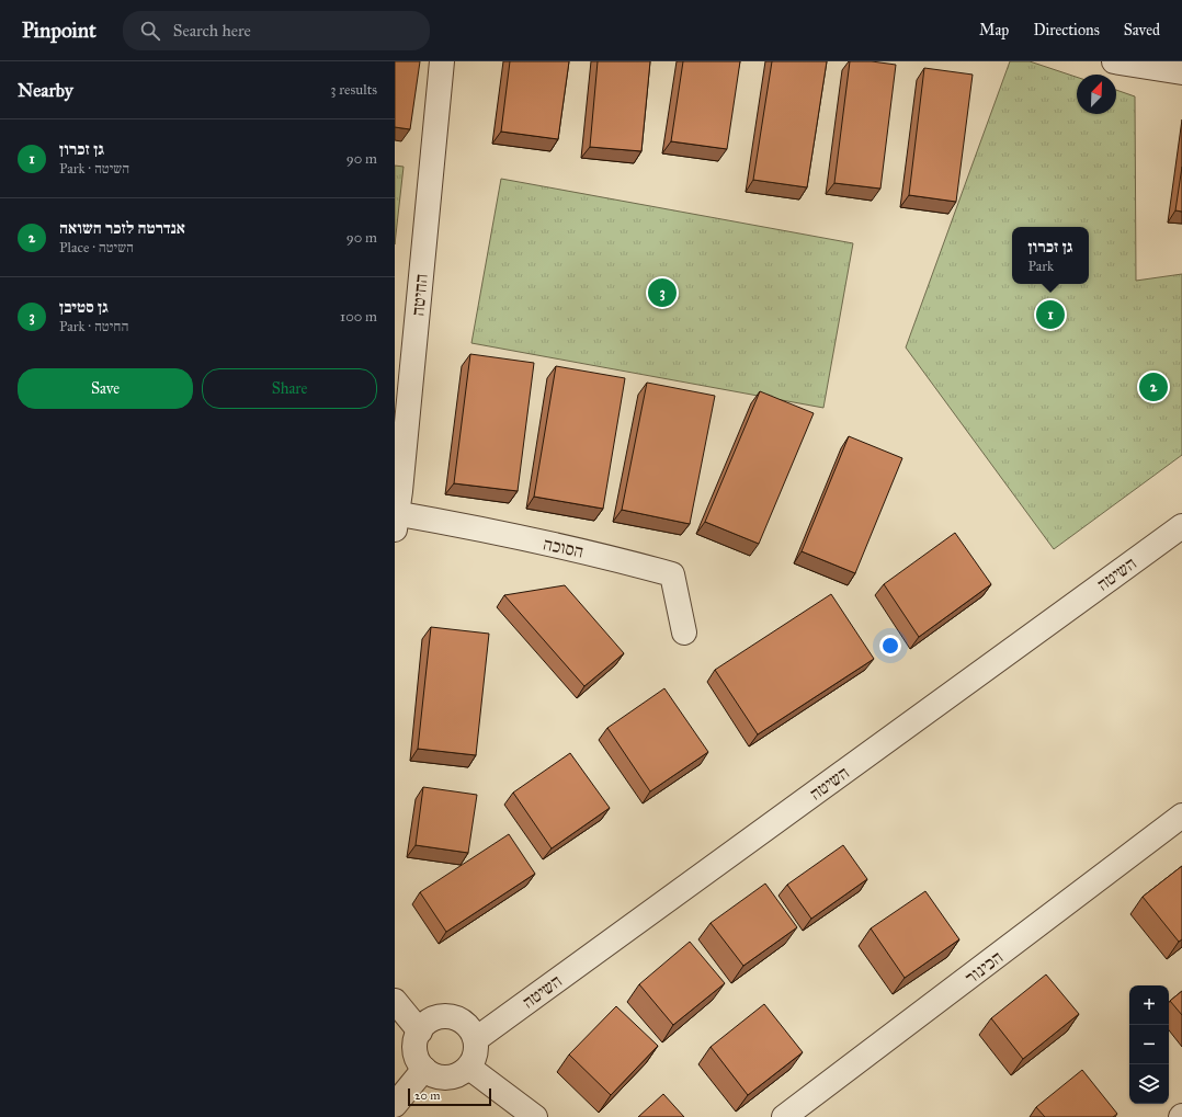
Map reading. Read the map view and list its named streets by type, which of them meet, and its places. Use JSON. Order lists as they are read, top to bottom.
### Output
{
  "streets": {
    "street": [
      "החיטה",
      "הסוכה",
      "השיטה",
      "הכינור"
    ]
  },
  "crossings": [
    ["החיטה", "הסוכה"]
  ],
  "scale_bar": "20 m",
  "north": "top right",
  "page": {
    "header": "Pinpoint",
    "search": "Search here",
    "nav": ["Map", "Directions", "Saved"],
    "heading": ["Nearby", "3 results"],
    "list": [
      {
        "mark": "1",
        "name": "גן זכרון",
        "note": "Park · השיטה",
        "value": "90 m"
      },
      {
        "mark": "2",
        "name": "אנדרטה לזכר השואה",
        "note": "Place · השיטה",
        "value": "90 m"
      },
      {
        "mark": "3",
        "name": "גן סטיבן",
        "note": "Park · החיטה",
        "value": "100 m"
      }
    ],
    "popup": ["גן זכרון", "Park"],
    "pins": ["3", "1", "2"],
    "buttons": ["Save", "Share"],
    "map_buttons": ["+", "−"],
    "scale": "20 m"
  }
}
